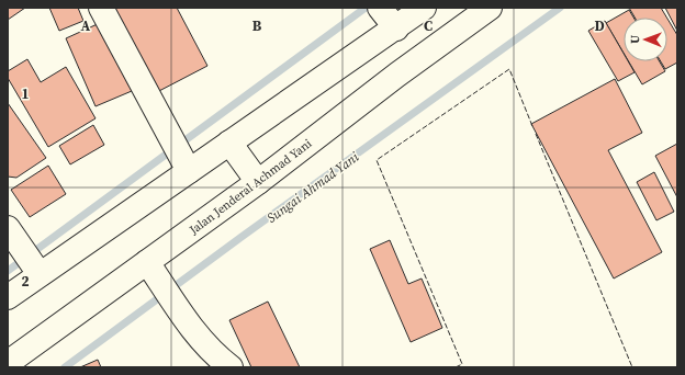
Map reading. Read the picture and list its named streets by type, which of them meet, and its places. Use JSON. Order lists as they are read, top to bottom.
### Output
{
  "streets": {
    "main road": ["Jalan Jenderal Achmad Yani"]
  },
  "water": ["Sungai Ahmad Yani"],
  "north": "left",
  "grid": {
    "columns": [
      "A",
      "B",
      "C",
      "D"
    ],
    "rows": ["1", "2"]
  }
}
